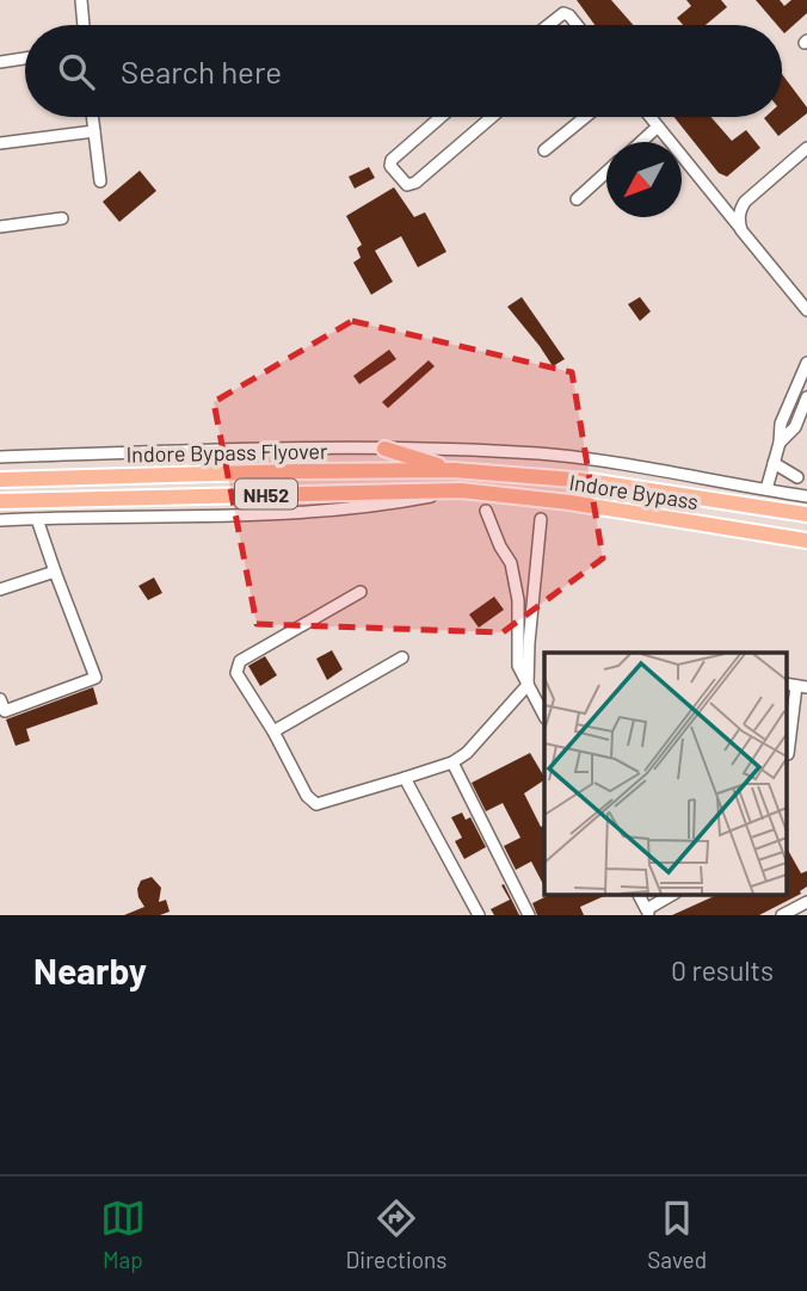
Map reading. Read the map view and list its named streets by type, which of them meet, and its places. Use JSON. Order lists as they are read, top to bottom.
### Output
{
  "streets": {
    "highway": ["Indore Bypass Flyover", "Indore Bypass", "NH52"]
  },
  "crossings": [
    ["Indore Bypass Flyover", "Indore Bypass"]
  ],
  "north": "bottom left",
  "page": {
    "search": "Search here",
    "heading": ["Nearby", "0 results"],
    "nav": ["Map", "Directions", "Saved"]
  }
}
